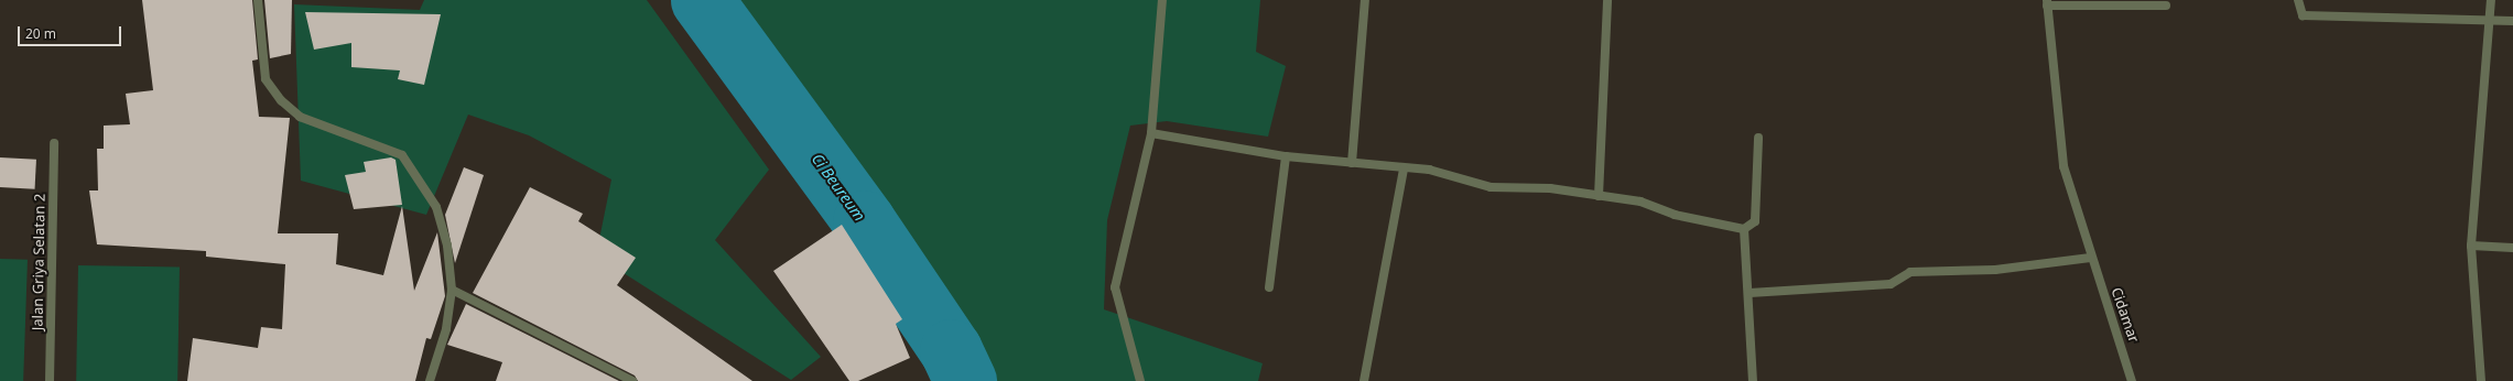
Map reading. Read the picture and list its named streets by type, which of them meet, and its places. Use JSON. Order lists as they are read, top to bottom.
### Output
{
  "streets": {
    "street": ["Jalan Griya Selatan 2", "Cidamar"]
  },
  "water": ["Ci Beureum"],
  "scale_bar": "20 m"
}
